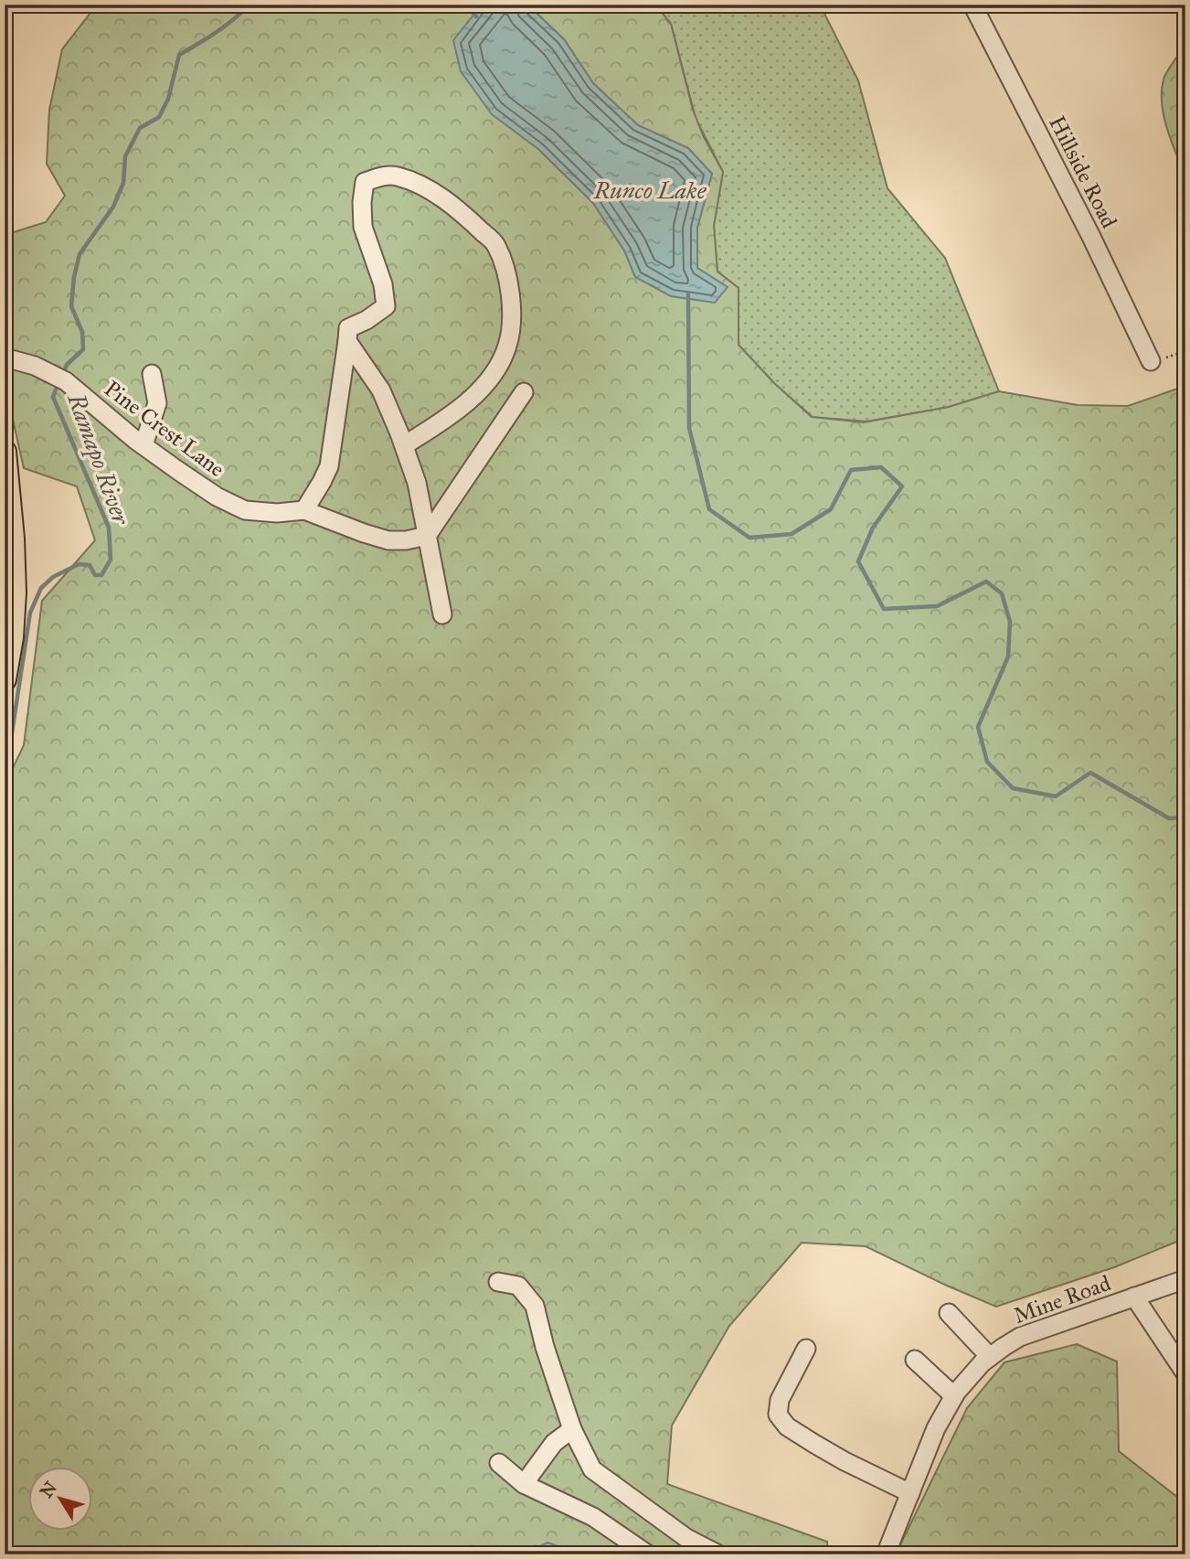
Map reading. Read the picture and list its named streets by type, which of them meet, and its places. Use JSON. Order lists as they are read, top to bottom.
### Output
{
  "streets": {
    "street": ["Hillside Road", "Pine Crest Lane", "Mine Road"]
  },
  "water": ["Runco Lake", "Ramapo River"],
  "north": "top left"
}
